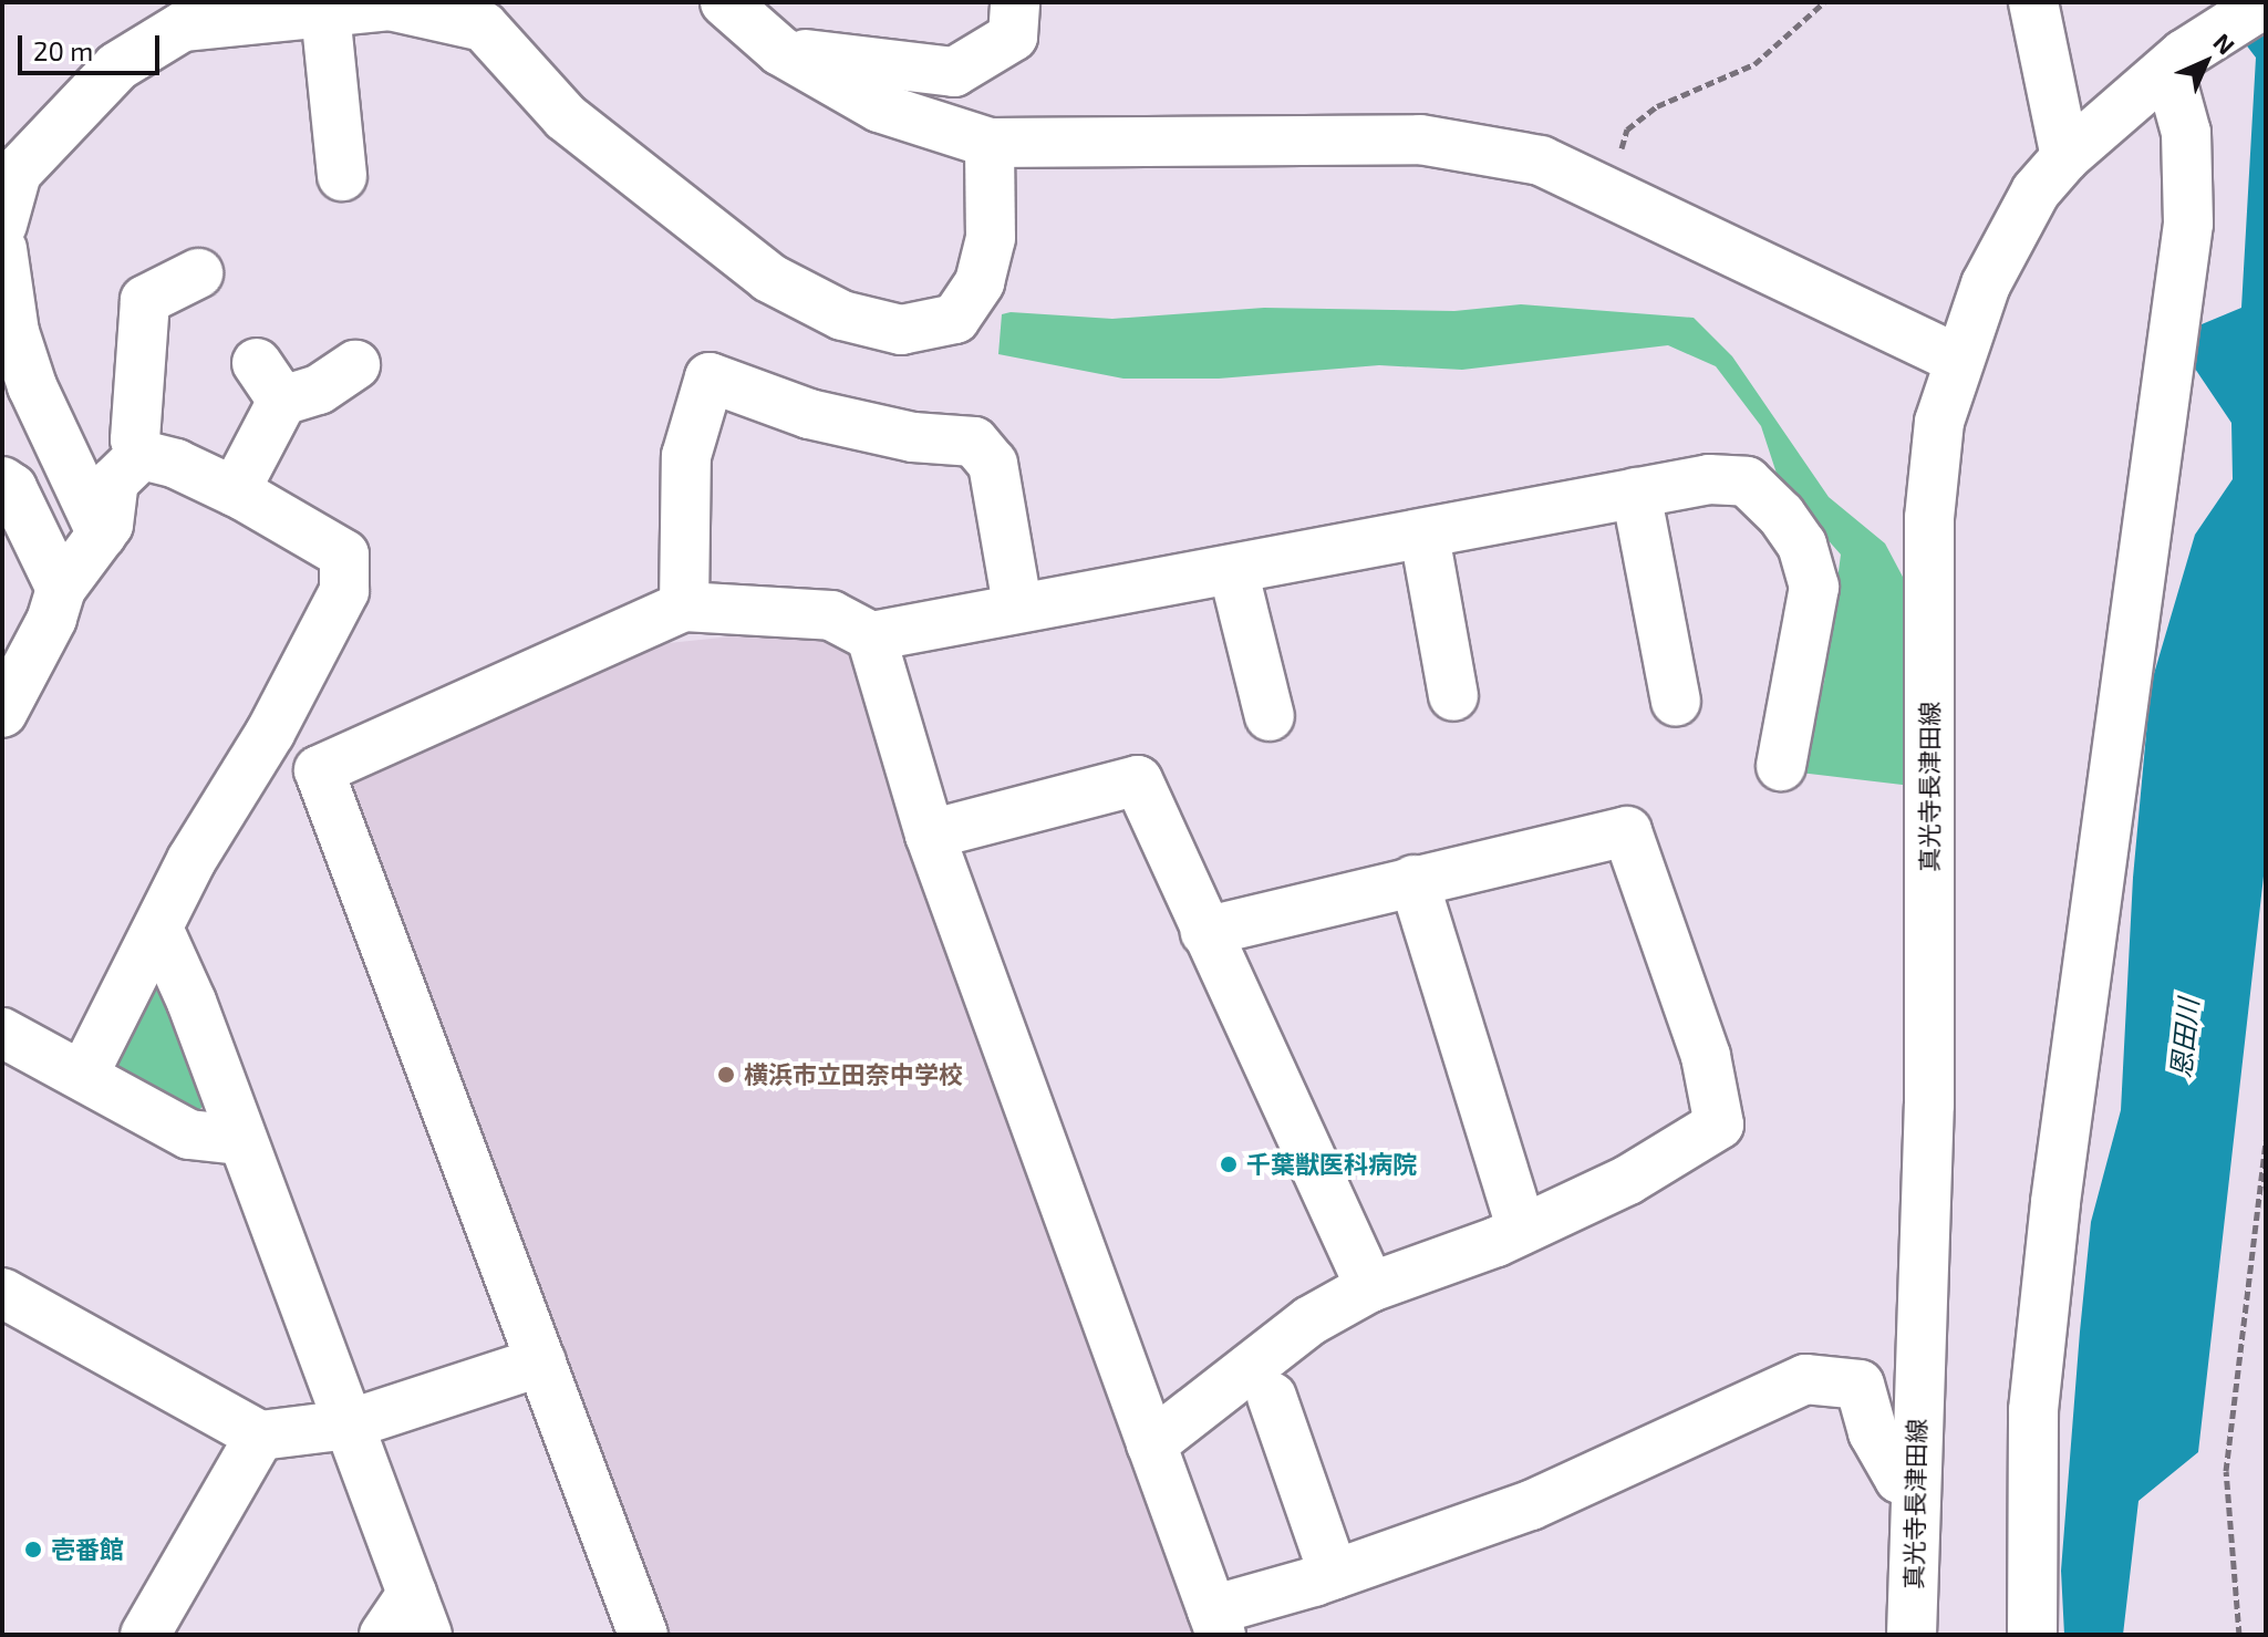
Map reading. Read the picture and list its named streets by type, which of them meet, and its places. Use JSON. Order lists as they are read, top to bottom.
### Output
{
  "streets": {
    "street": ["真光寺長津田線"]
  },
  "water": ["恩田川"],
  "places": ["横浜市立田奈中学校", "千葉獣医科病院", "壱番館"],
  "scale_bar": "20 m",
  "north": "top right"
}
